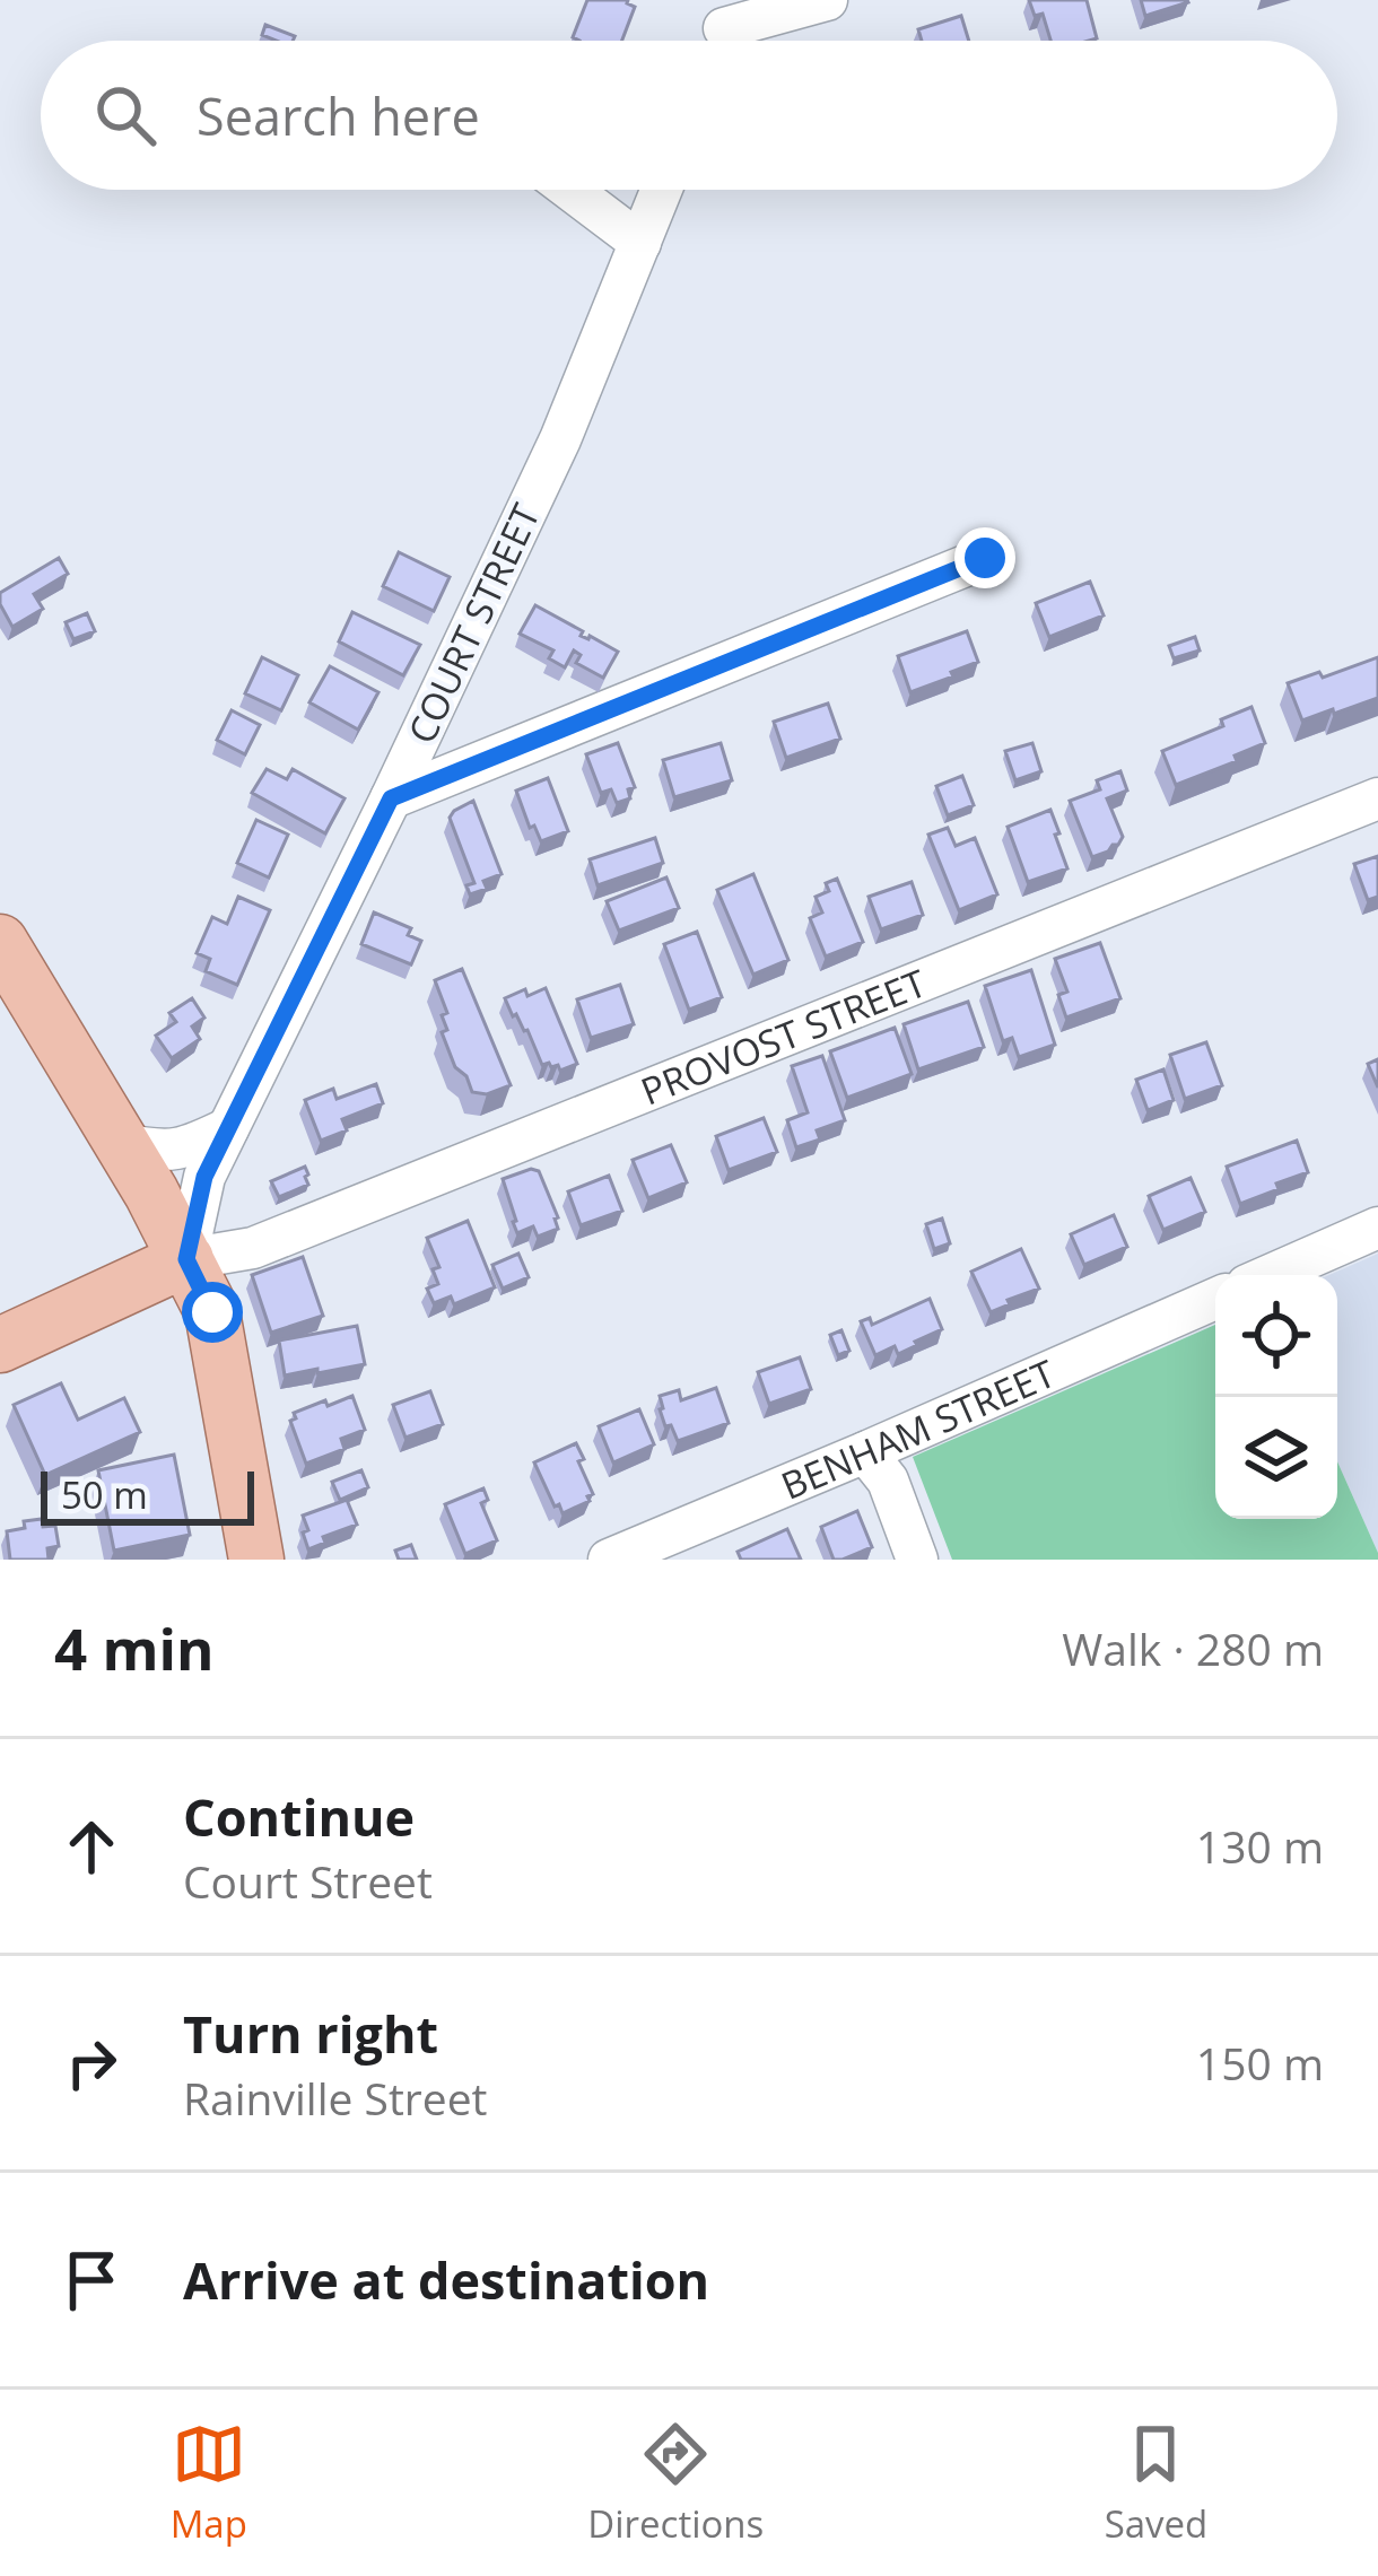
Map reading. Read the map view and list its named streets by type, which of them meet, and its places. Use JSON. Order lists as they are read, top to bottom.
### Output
{
  "streets": {
    "street": ["COURT STREET", "PROVOST STREET", "BENHAM STREET"]
  },
  "crossings": [
    ["COURT STREET", "PROVOST STREET"]
  ],
  "scale_bar": "50 m",
  "page": {
    "search": "Search here",
    "scale": "50 m",
    "heading": ["4 min", "Walk · 280 m"],
    "list": [
      ["Continue", "Court Street", "130 m"],
      ["Turn right", "Rainville Street", "150 m"],
      "Arrive at destination"
    ],
    "nav": ["Map", "Directions", "Saved"]
  }
}
